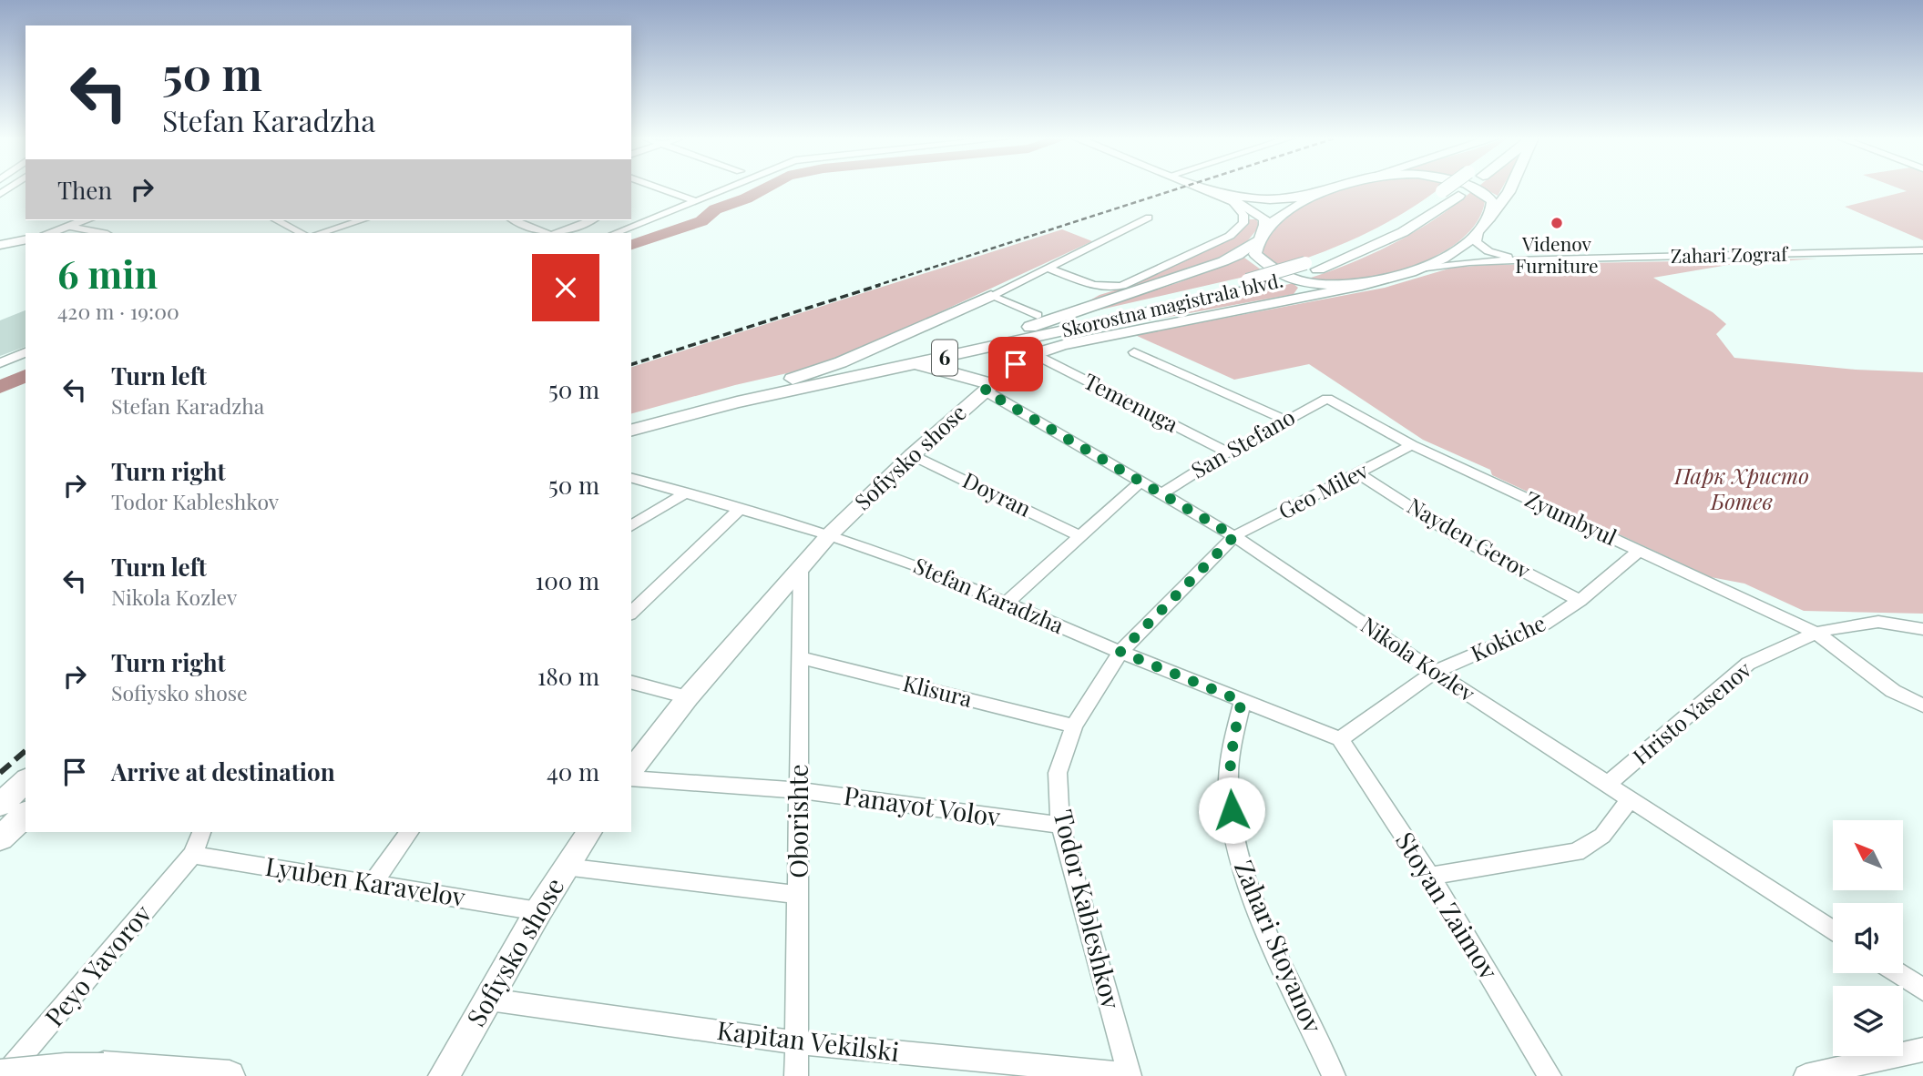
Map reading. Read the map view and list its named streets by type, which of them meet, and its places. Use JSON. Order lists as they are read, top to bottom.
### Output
{
  "streets": {
    "highway": ["Skorostna magistrala blvd.", "6"],
    "main road": ["Sofiysko shose"],
    "street": [
      "Zahari Zograf",
      "Temenuga",
      "San Stefano",
      "Geo Milev",
      "Doyran",
      "Zyumbyul",
      "Nayden Gerov",
      "Stefan Karadzha",
      "Kokiche",
      "Nikola Kozlev",
      "Klisura",
      "Hristo Yasenov",
      "Panayot Volov",
      "Oborishte",
      "Lyuben Karavelov",
      "Stoyan Zaimov",
      "Todor Kableshkov",
      "Zahari Stoyanov",
      "Peyo Yavorov",
      "Kapitan Vekilski"
    ]
  },
  "crossings": [
    ["Temenuga", "San Stefano"],
    ["Temenuga", "Sofiysko shose"],
    ["San Stefano", "Zyumbyul"],
    ["San Stefano", "Nikola Kozlev"],
    ["Sofiysko shose", "Doyran"],
    ["Sofiysko shose", "Stefan Karadzha"],
    ["Sofiysko shose", "Nikola Kozlev"],
    ["Sofiysko shose", "Oborishte"],
    ["Sofiysko shose", "Lyuben Karavelov"],
    ["Sofiysko shose", "Kapitan Vekilski"],
    ["Geo Milev", "Zyumbyul"],
    ["Geo Milev", "Nayden Gerov"],
    ["Geo Milev", "Nikola Kozlev"],
    ["Geo Milev", "Todor Kableshkov"],
    ["Zyumbyul", "Kokiche"],
    ["Zyumbyul", "Hristo Yasenov"],
    ["Nayden Gerov", "Kokiche"],
    ["Stefan Karadzha", "Kokiche"],
    ["Stefan Karadzha", "Stoyan Zaimov"],
    ["Stefan Karadzha", "Todor Kableshkov"],
    ["Stefan Karadzha", "Zahari Stoyanov"],
    ["Kokiche", "Nikola Kozlev"],
    ["Kokiche", "Stoyan Zaimov"],
    ["Nikola Kozlev", "Hristo Yasenov"],
    ["Nikola Kozlev", "Todor Kableshkov"],
    ["Klisura", "Oborishte"],
    ["Klisura", "Todor Kableshkov"],
    ["Hristo Yasenov", "Stoyan Zaimov"],
    ["Panayot Volov", "Oborishte"],
    ["Panayot Volov", "Todor Kableshkov"],
    ["Oborishte", "Kapitan Vekilski"],
    ["Lyuben Karavelov", "Peyo Yavorov"],
    ["Todor Kableshkov", "Kapitan Vekilski"]
  ],
  "parks": ["Парк Христо Ботев"],
  "places": ["Videnov Furniture"],
  "north": "top left",
  "page": {
    "turn": ["50 m", "Stefan Karadzha"],
    "then": "Then",
    "heading": ["6 min", "420 m · 19:00"],
    "list": [
      {
        "name": "Turn left",
        "note": "Stefan Karadzha",
        "value": "50 m"
      },
      {
        "name": "Turn right",
        "note": "Todor Kableshkov",
        "value": "50 m"
      },
      {
        "name": "Turn left",
        "note": "Nikola Kozlev",
        "value": "100 m"
      },
      {
        "name": "Turn right",
        "note": "Sofiysko shose",
        "value": "180 m"
      },
      {
        "name": "Arrive at destination",
        "value": "40 m"
      }
    ]
  }
}
